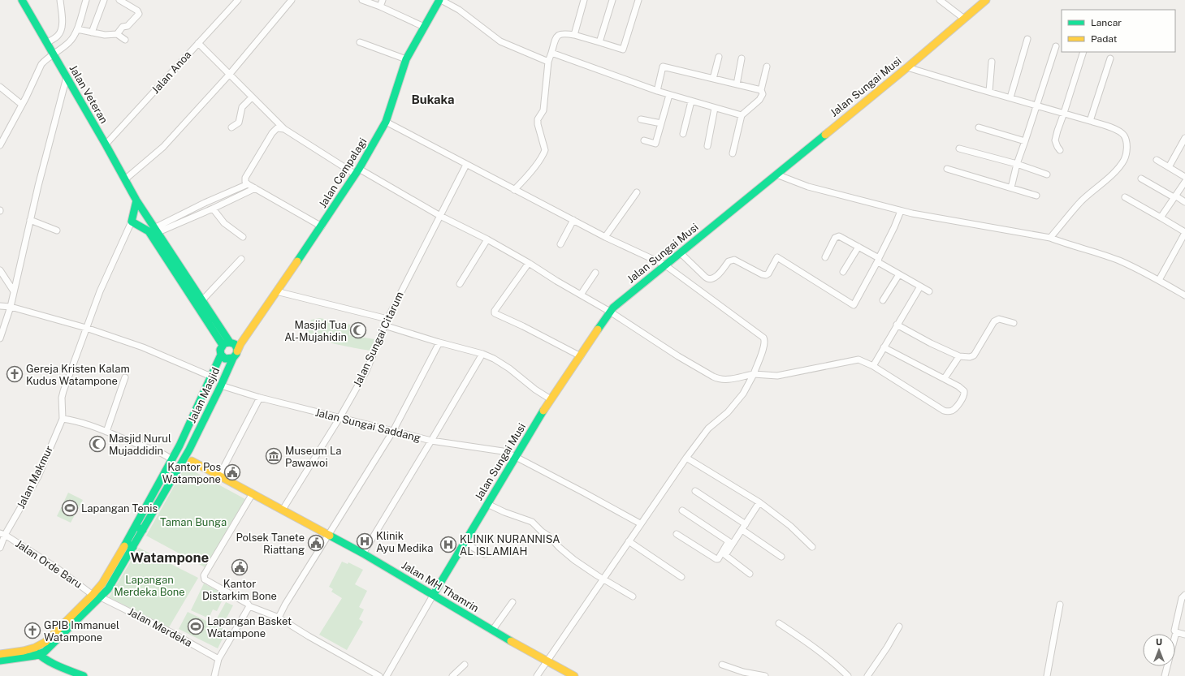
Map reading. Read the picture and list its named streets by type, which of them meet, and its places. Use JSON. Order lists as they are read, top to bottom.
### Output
{
  "streets": {
    "main road": [
      "Jalan Sungai Musi",
      "Jalan Veteran",
      "Jalan Cempalagi",
      "Jalan Masjid",
      "Jalan MH Thamrin"
    ],
    "street": [
      "Jalan Anoa",
      "Jalan Sungai Citarum",
      "Jalan Sungai Saddang",
      "Jalan Makmur",
      "Jalan Orde Baru",
      "Jalan Merdeka"
    ]
  },
  "crossings": [
    ["Jalan Anoa", "Jalan Veteran"],
    ["Jalan Sungai Musi", "Jalan Sungai Saddang"],
    ["Jalan Sungai Musi", "Jalan MH Thamrin"],
    ["Jalan Veteran", "Jalan Cempalagi"],
    ["Jalan Veteran", "Jalan Masjid"],
    ["Jalan Cempalagi", "Jalan Masjid"],
    ["Jalan Sungai Citarum", "Jalan Sungai Saddang"],
    ["Jalan Sungai Citarum", "Jalan MH Thamrin"],
    ["Jalan Masjid", "Jalan Sungai Saddang"],
    ["Jalan Makmur", "Jalan Orde Baru"]
  ],
  "districts": ["Bukaka", "Watampone"],
  "parks": ["Taman Bunga", "Lapangan Merdeka Bone"],
  "places": {
    "mosque": ["Masjid Tua Al-Mujahidin", "Masjid Nurul Mujaddidin"],
    "church": ["Gereja Kristen Kalam Kudus Watampone", "GPIB Immanuel Watampone"],
    "museum": ["Museum La Pawawoi"],
    "public building": ["Kantor Pos Watampone", "Polsek Tanete Riattang", "Kantor Distarkim Bone"],
    "sports": ["Lapangan Tenis", "Lapangan Basket Watampone"],
    "hospital": ["Klinik Ayu Medika", "KLINIK NURANNISA AL ISLAMIAH"]
  },
  "legend": ["Lancar", "Padat"],
  "north": "top"
}
